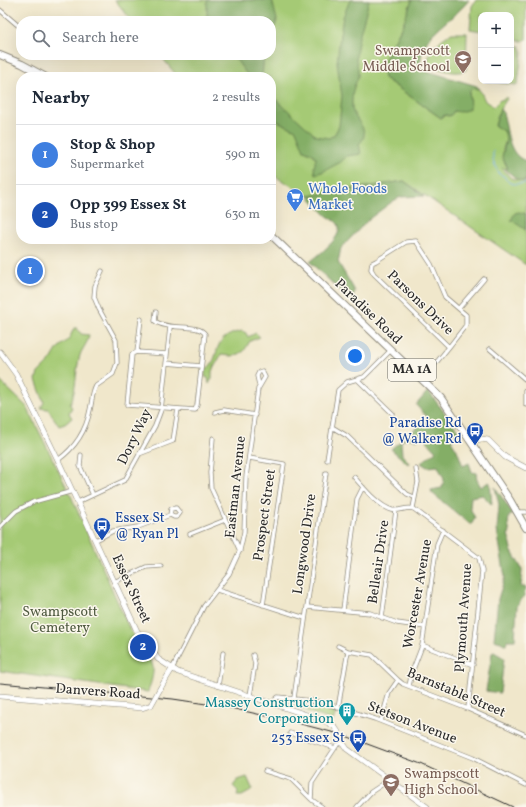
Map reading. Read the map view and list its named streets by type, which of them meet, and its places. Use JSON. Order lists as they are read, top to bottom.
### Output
{
  "streets": {
    "highway": ["Paradise Road", "MA 1A"],
    "main road": ["Essex Street", "Danvers Road"],
    "street": [
      "Parsons Drive",
      "Dory Way",
      "Eastman Avenue",
      "Prospect Street",
      "Longwood Drive",
      "Belleair Drive",
      "Worcester Avenue",
      "Plymouth Avenue",
      "Barnstable Street",
      "Stetson Avenue"
    ]
  },
  "crossings": [
    ["Parsons Drive", "Paradise Road"],
    ["Dory Way", "Essex Street"],
    ["Eastman Avenue", "Prospect Street"],
    ["Eastman Avenue", "Essex Street"],
    ["Eastman Avenue", "Danvers Road"],
    ["Longwood Drive", "Stetson Avenue"],
    ["Essex Street", "Danvers Road"],
    ["Essex Street", "Stetson Avenue"],
    ["Worcester Avenue", "Plymouth Avenue"],
    ["Worcester Avenue", "Barnstable Street"],
    ["Plymouth Avenue", "Barnstable Street"],
    ["Barnstable Street", "Stetson Avenue"]
  ],
  "parks": ["Swampscott Cemetery"],
  "places": {
    "school or university": ["Swampscott Middle School", "Swampscott High School"],
    "supermarket": ["Whole Foods Market"],
    "bus stop": ["Paradise Rd @ Walker Rd", "Essex St @ Ryan Pl", "253 Essex St"],
    "building": ["Massey Construction Corporation"]
  },
  "page": {
    "map_buttons": ["+", "−"],
    "search": "Search here",
    "heading": ["Nearby", "2 results"],
    "list": [
      {
        "mark": "1",
        "name": "Stop & Shop",
        "note": "Supermarket",
        "value": "590 m"
      },
      {
        "mark": "2",
        "name": "Opp 399 Essex St",
        "note": "Bus stop",
        "value": "630 m"
      }
    ],
    "pins": ["1", "2"]
  }
}
